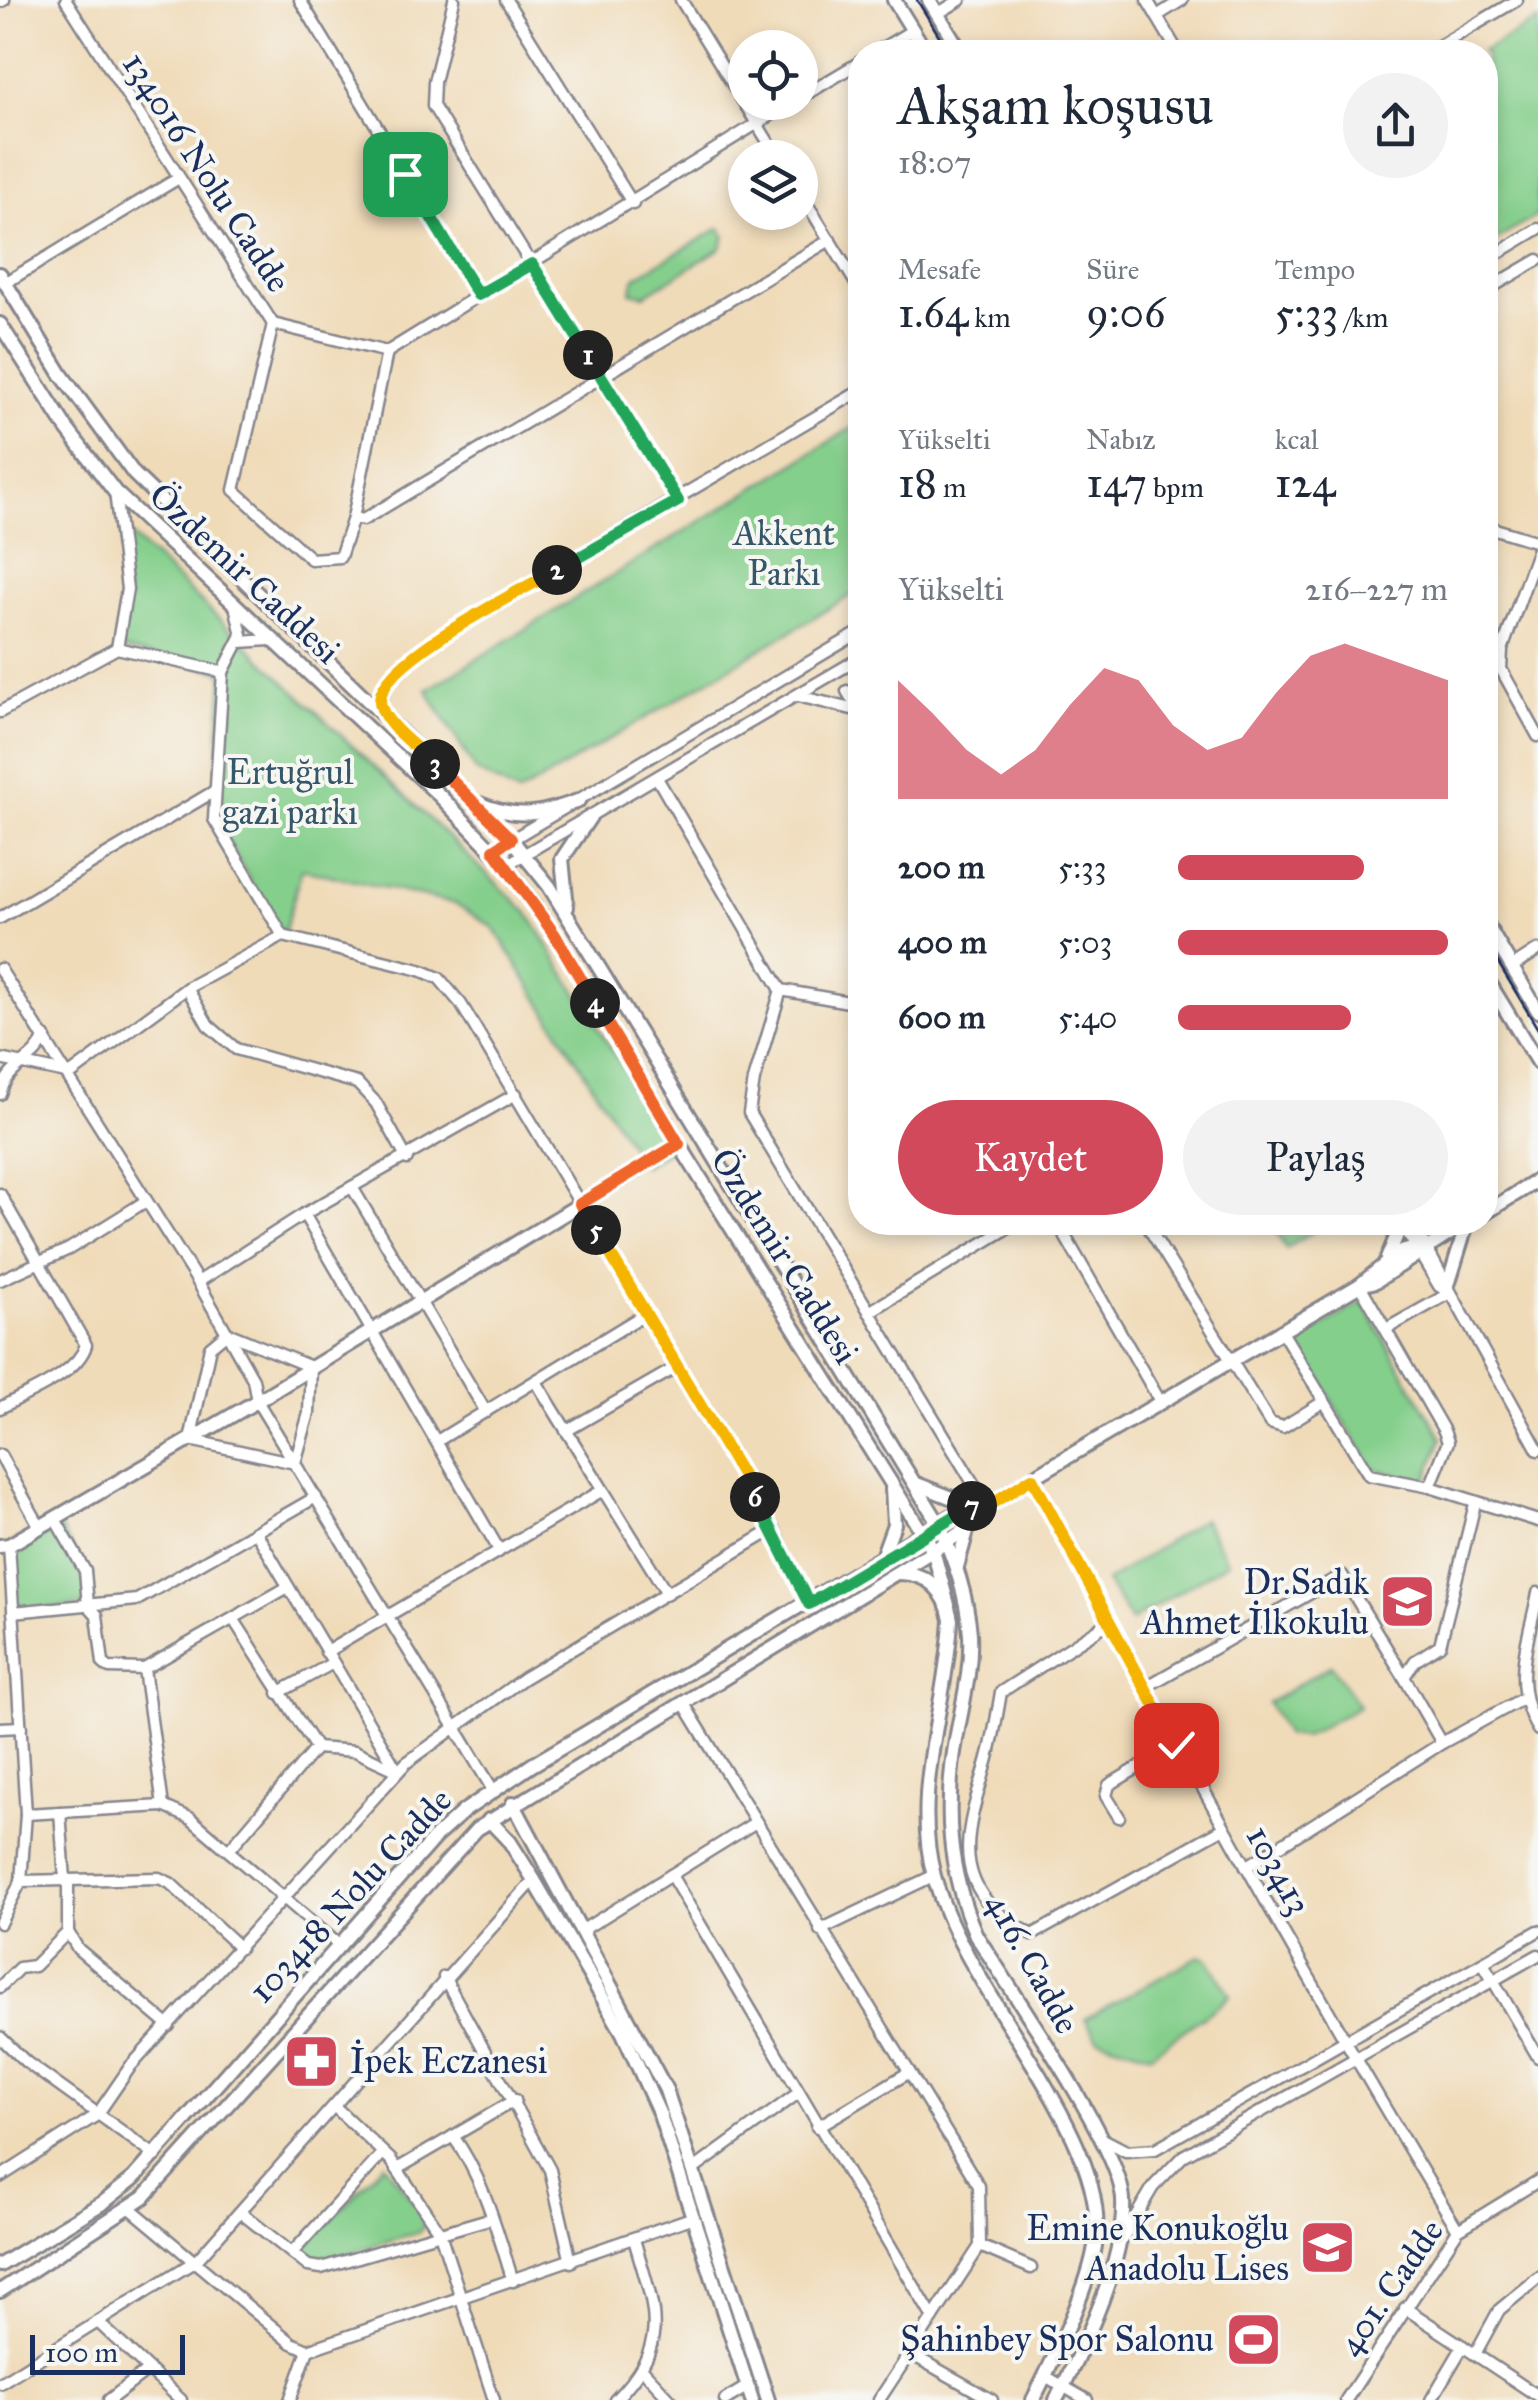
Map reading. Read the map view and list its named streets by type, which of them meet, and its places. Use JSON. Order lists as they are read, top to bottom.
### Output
{
  "streets": {
    "main road": ["Özdemir Caddesi", "103418 Nolu Cadde", "416. Cadde"],
    "street": ["134016 Nolu Cadde", "103413", "401. Cadde"]
  },
  "crossings": [
    ["Özdemir Caddesi", "103418 Nolu Cadde"],
    ["Özdemir Caddesi", "416. Cadde"],
    ["103413", "416. Cadde"],
    ["103413", "401. Cadde"],
    ["103418 Nolu Cadde", "416. Cadde"]
  ],
  "parks": ["Akkent Parkı", "Ertuğrul gazi parkı"],
  "places": {
    "school or university": ["Dr.Sadık Ahmet İlkokulu", "Emine Konukoğlu Anadolu Lises"],
    "pharmacy": ["İpek Eczanesi"],
    "sports": ["Şahinbey Spor Salonu"]
  },
  "scale_bar": "100 m",
  "page": {
    "heading": ["Akşam koşusu", "18:07"],
    "stats": [
      ["Mesafe", "1.64 km"],
      ["Süre", "9:06"],
      ["Tempo", "5:33 /km"],
      ["Yükselti", "18 m"],
      ["Nabız", "147 bpm"],
      ["kcal", "124"]
    ],
    "pins": [
      "1",
      "2",
      "3",
      "4",
      "5",
      "6",
      "7"
    ],
    "chart": ["Yükselti", "216–227 m"],
    "list": [
      {
        "name": "200 m",
        "note": "5:33"
      },
      {
        "name": "400 m",
        "note": "5:03"
      },
      {
        "name": "600 m",
        "note": "5:40"
      }
    ],
    "buttons": ["Kaydet", "Paylaş"],
    "scale": "100 m"
  }
}
